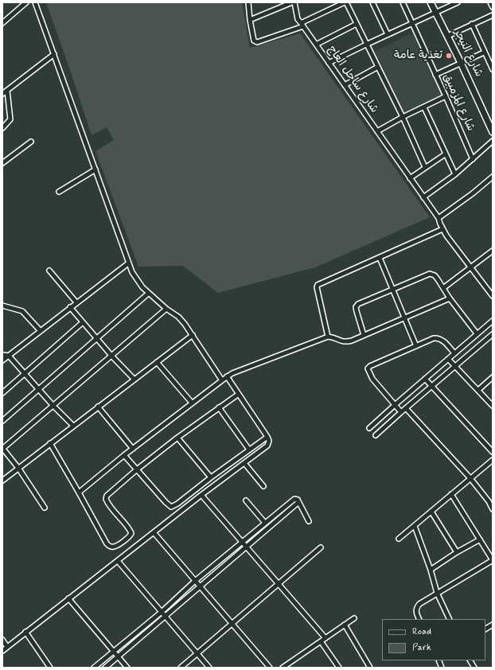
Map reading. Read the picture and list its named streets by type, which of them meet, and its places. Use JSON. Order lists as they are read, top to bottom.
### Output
{
  "streets": {
    "street": ["شارع النيجر", "شارع ساحل العاج", "شارع المزمبيق"]
  },
  "places": ["تغذية عامة"],
  "legend": ["Road", "Park"]
}
